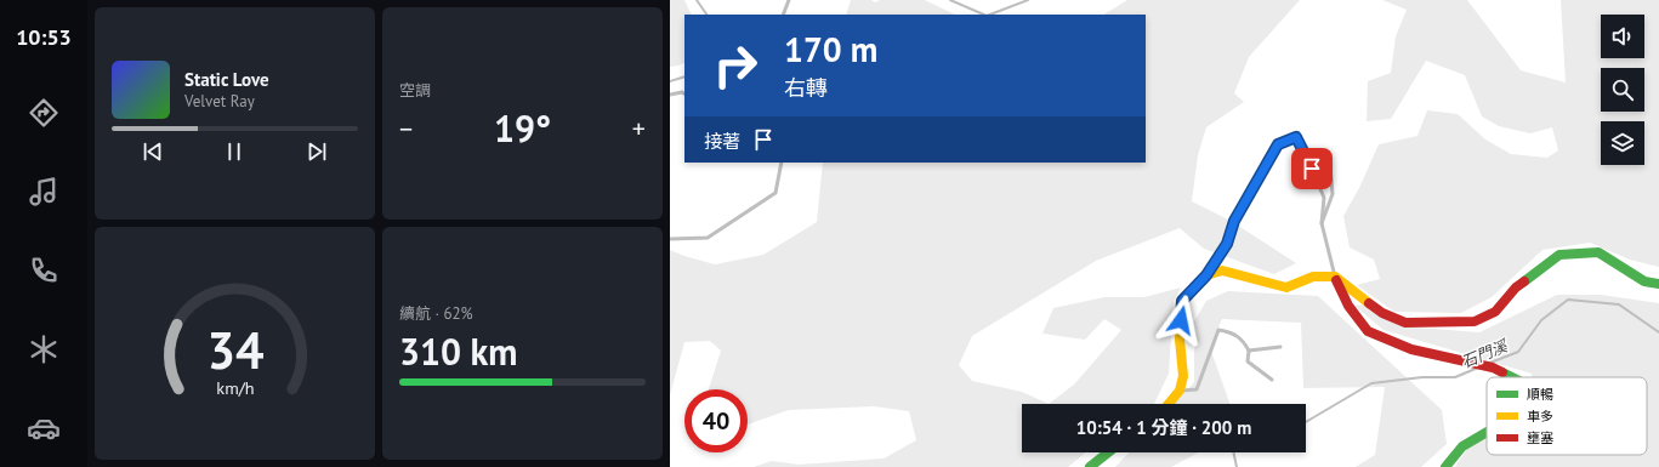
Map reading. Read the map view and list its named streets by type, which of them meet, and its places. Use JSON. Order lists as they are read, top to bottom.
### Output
{
  "water": ["石門溪"],
  "legend": ["順暢", "車多", "壅塞"],
  "page": {
    "tabs": "10:53",
    "tile": [
      "空調",
      ["續航 · 62%", "310 km"]
    ],
    "turn": ["170 m", "右轉"],
    "song": ["Static Love", "Velvet Ray"],
    "heat": ["−", "19°", "+"],
    "then": "接著",
    "limit": "40",
    "trip": "10:54 · 1 分鐘 · 200 m",
    "gauge": ["34", "km/h"]
  }
}
